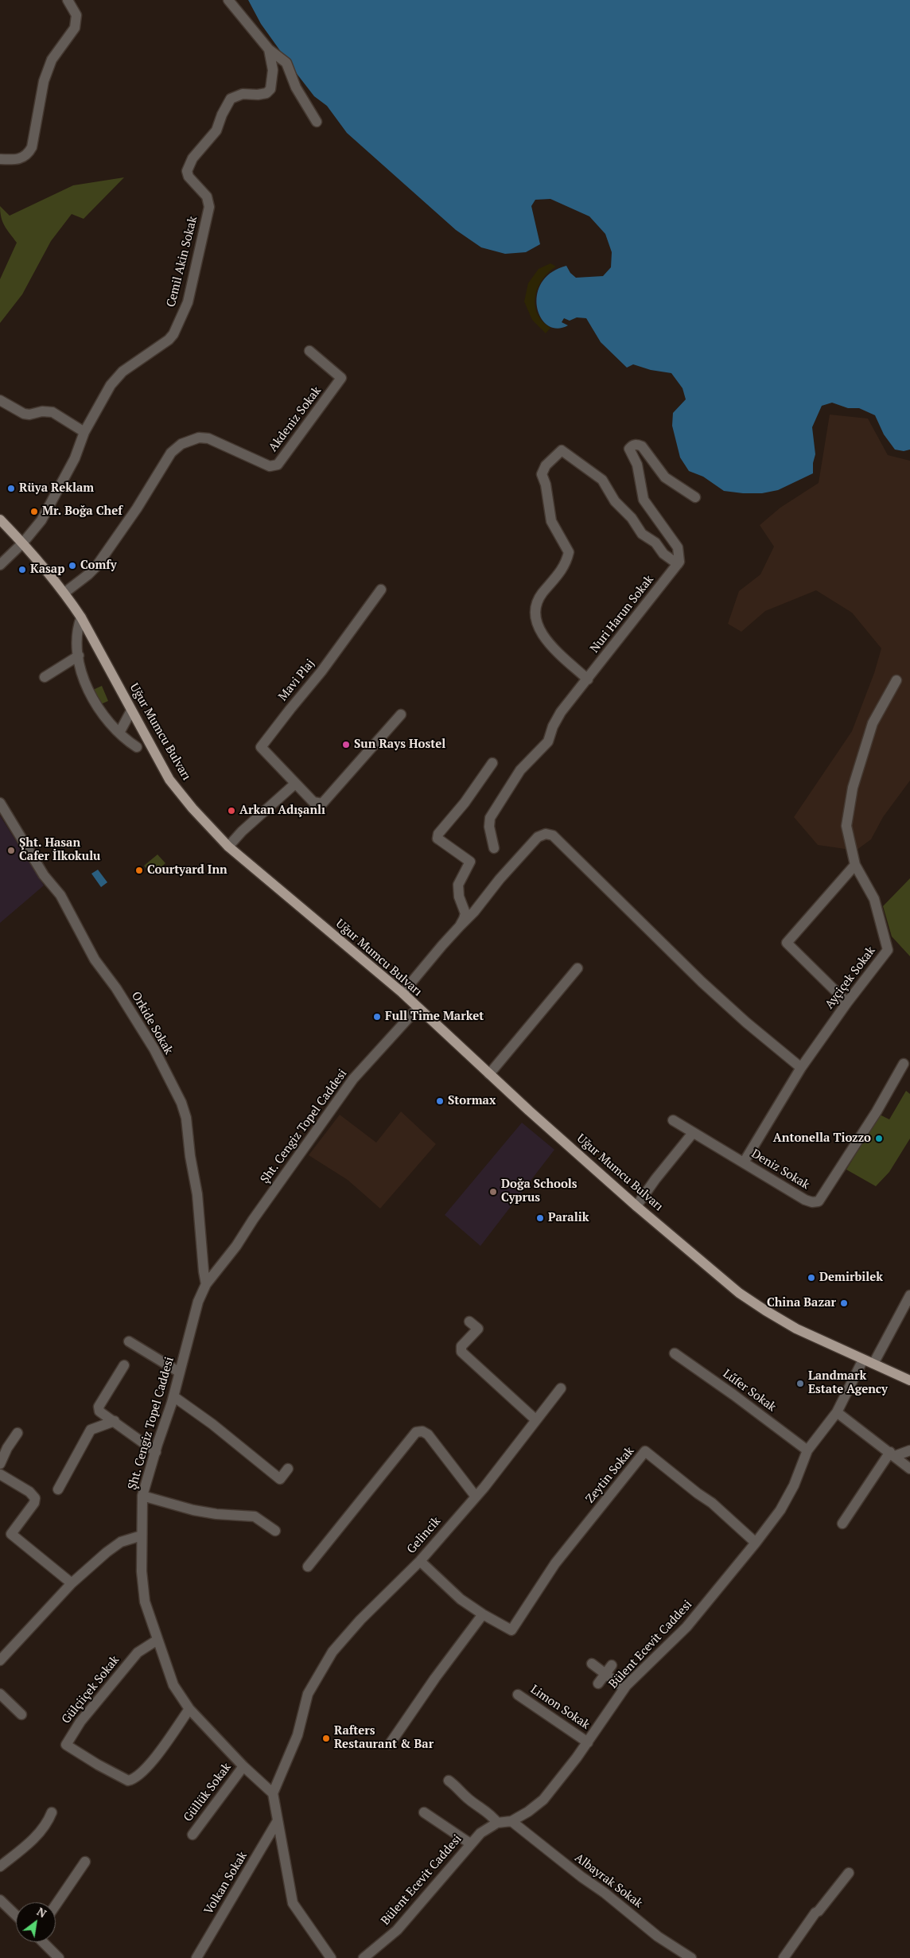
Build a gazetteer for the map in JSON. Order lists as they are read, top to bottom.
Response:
{
  "streets": {
    "main road": ["Uğur Mumcu Bulvarı"],
    "street": [
      "Cemil Akin Sokak",
      "Akdeniz Sokak",
      "Nuri Harun Sokak",
      "Mavi Plaj",
      "Ayçiçek Sokak",
      "Orkide Sokak",
      "Şht. Cengiz Topel Caddesi",
      "Deniz Sokak",
      "Lűfer Sokak",
      "Zeytin Sokak",
      "Gelincik",
      "Bülent Ecevit Caddesi",
      "Gülçiiçek Sokak",
      "Limon Sokak",
      "Güllük Sokak",
      "Albayrak Sokak",
      "Volkan Sokak"
    ]
  },
  "crossings": [
    ["Cemil Akin Sokak", "Uğur Mumcu Bulvarı"],
    ["Akdeniz Sokak", "Uğur Mumcu Bulvarı"],
    ["Uğur Mumcu Bulvarı", "Şht. Cengiz Topel Caddesi"],
    ["Uğur Mumcu Bulvarı", "Bülent Ecevit Caddesi"],
    ["Ayçiçek Sokak", "Deniz Sokak"],
    ["Orkide Sokak", "Şht. Cengiz Topel Caddesi"],
    ["Şht. Cengiz Topel Caddesi", "Gelincik"],
    ["Şht. Cengiz Topel Caddesi", "Gülçiiçek Sokak"],
    ["Şht. Cengiz Topel Caddesi", "Güllük Sokak"],
    ["Lűfer Sokak", "Bülent Ecevit Caddesi"],
    ["Zeytin Sokak", "Bülent Ecevit Caddesi"],
    ["Bülent Ecevit Caddesi", "Limon Sokak"],
    ["Bülent Ecevit Caddesi", "Albayrak Sokak"]
  ],
  "places": [
    "Rüya Reklam",
    "Mr. Boğa Chef",
    "Comfy",
    "Kasap",
    "Sun Rays Hostel",
    "Arkan Adışanlı",
    "Şht. Hasan Cafer İlkokulu",
    "Courtyard Inn",
    "Full Time Market",
    "Stormax",
    "Antonella Tiozzo",
    "Doğa Schools Cyprus",
    "Paralik",
    "Demirbilek",
    "China Bazar",
    "Landmark Estate Agency",
    "Rafters Restaurant & Bar"
  ],
  "north": "top right"
}
